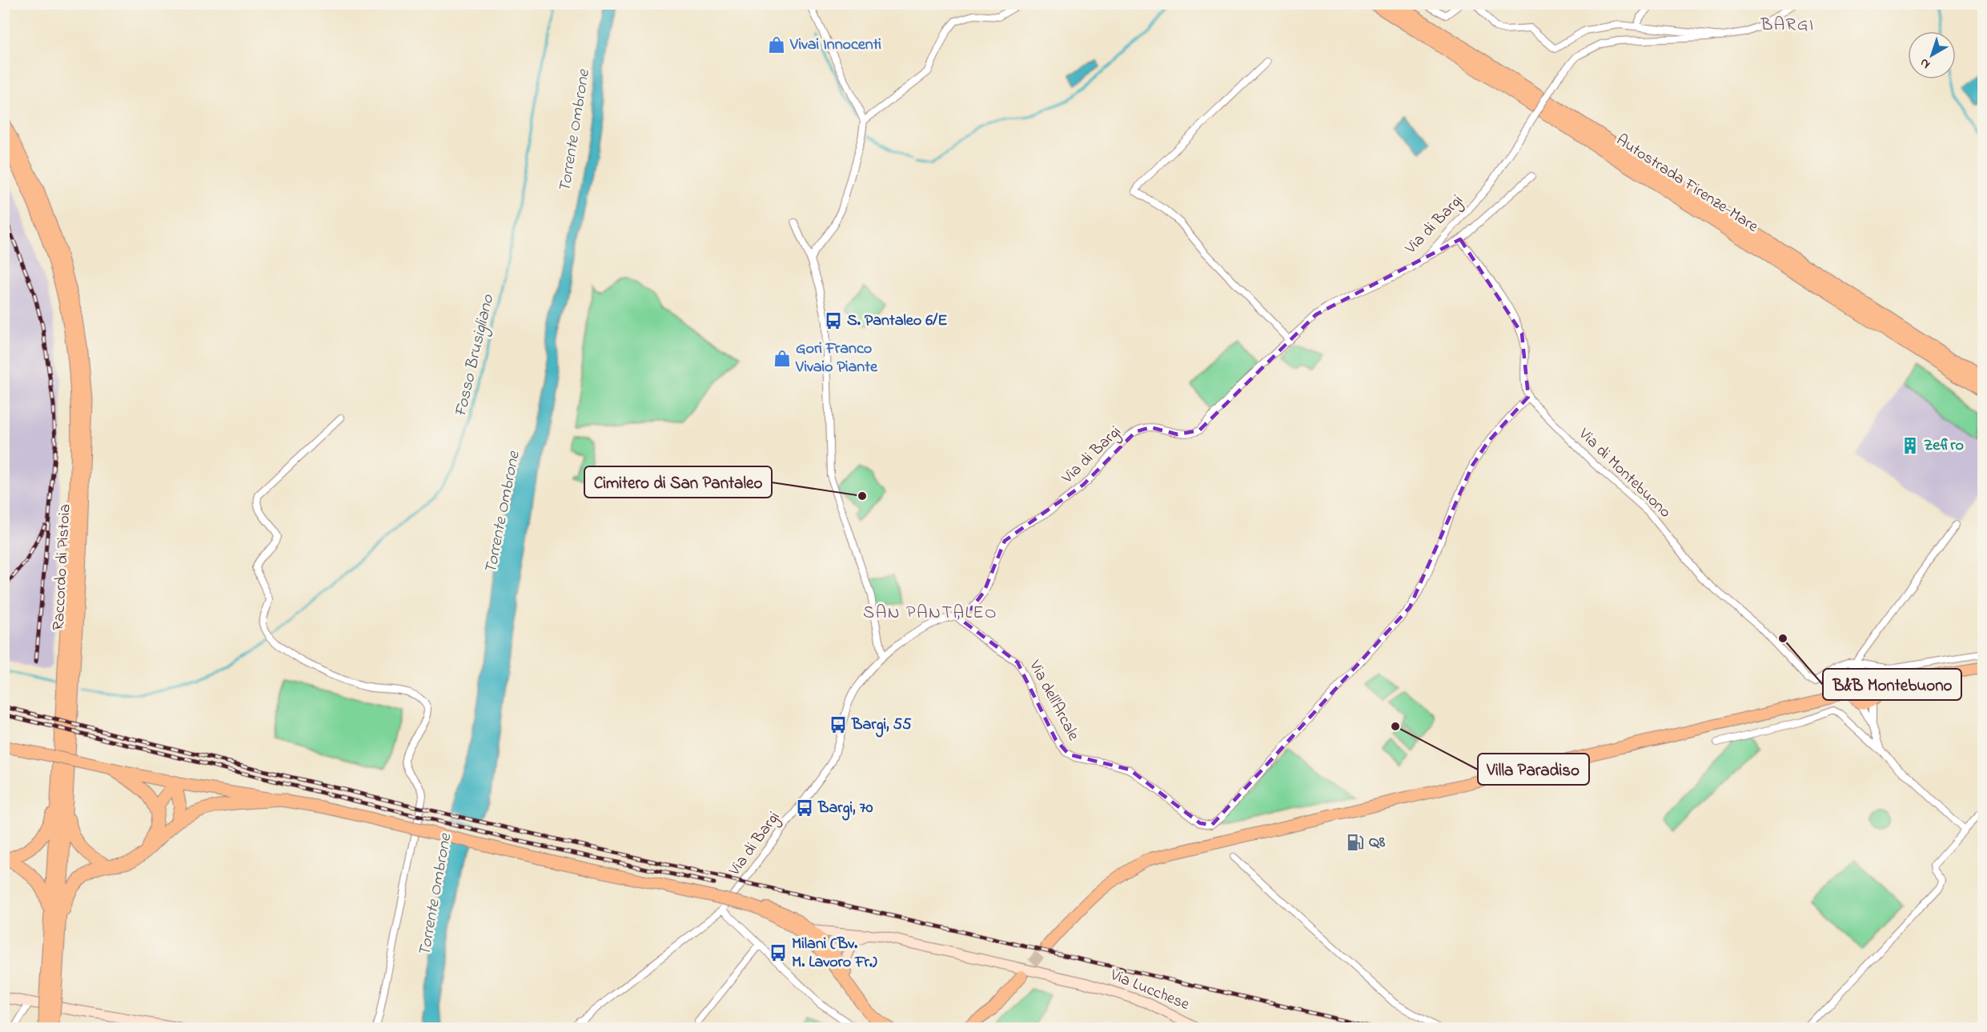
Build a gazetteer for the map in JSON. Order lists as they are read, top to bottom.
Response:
{
  "streets": {
    "highway": ["Autostrada Firenze-Mare", "Raccordo di Pistoia"],
    "street": [
      "Via di Bargi",
      "Via di Montebuono",
      "Via dell'Arcale",
      "Via Lucchese"
    ]
  },
  "crossings": [
    ["Via di Bargi", "Via dell'Arcale"],
    ["Via di Montebuono", "Via dell'Arcale"]
  ],
  "districts": ["BARGI", "SAN PANTALEO"],
  "water": ["Torrente Ombrone", "Fosso Brusigliano"],
  "places": {
    "shop": ["Vivai Innocenti", "Gori Franco Vivaio Piante"],
    "bus stop": [
      "S. Pantaleo 6/E",
      "Bargi, 55",
      "Bargi, 70",
      "Milani (Bv. M. Lavoro Fr.)"
    ],
    "building": ["Zefiro"],
    "other": ["Cimitero di San Pantaleo", "B&B Montebuono", "Villa Paradiso"],
    "fuel station": ["Q8"]
  },
  "north": "bottom left"
}
